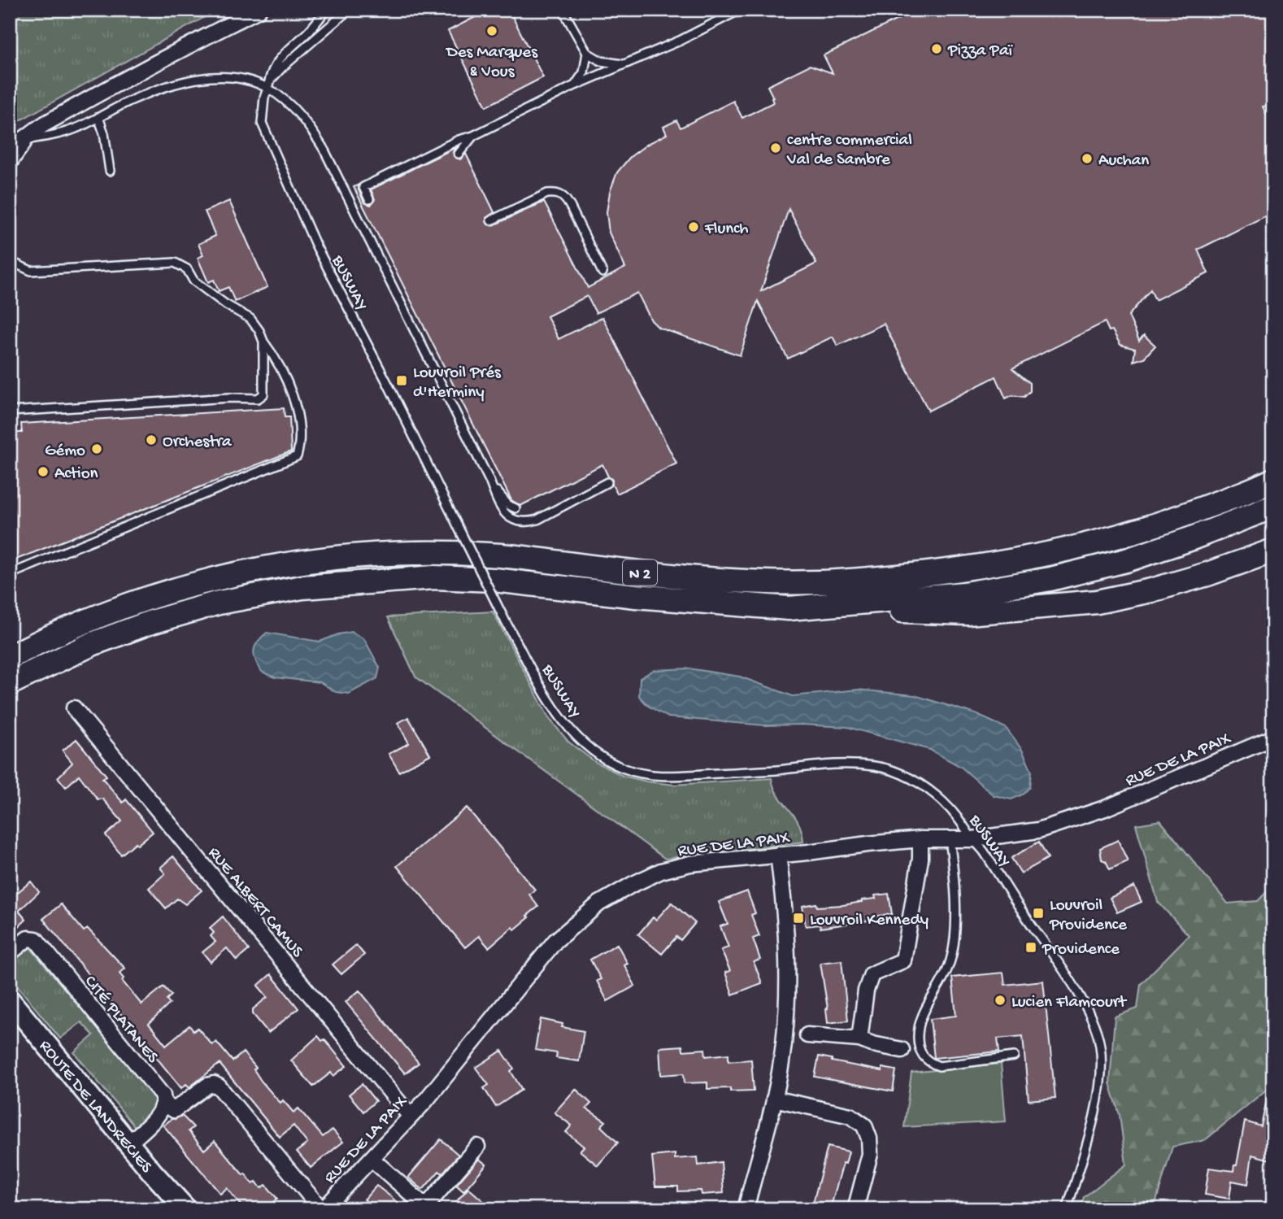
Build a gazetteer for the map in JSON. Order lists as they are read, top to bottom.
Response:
{
  "streets": {
    "highway": ["N 2"],
    "main road": ["ROUTE DE LANDRECIES"],
    "street": ["RUE DE LA PAIX", "RUE ALBERT CAMUS", "CITÉ PLATANES"],
    "lane": ["BUSWAY"]
  },
  "crossings": [
    ["BUSWAY", "RUE DE LA PAIX"],
    ["RUE DE LA PAIX", "RUE ALBERT CAMUS"]
  ],
  "places": {
    "other": [
      "Des Marques & Vous",
      "Pizza Paï",
      "centre commercial Val de Sambre",
      "Auchan",
      "Flunch",
      "Orchestra",
      "Gémo",
      "Action",
      "Lucien Flamcourt"
    ],
    "transit": [
      "Louvroil Prés d'Herminy",
      "Louvroil Providence",
      "Louvroil Kennedy",
      "Providence"
    ]
  }
}
